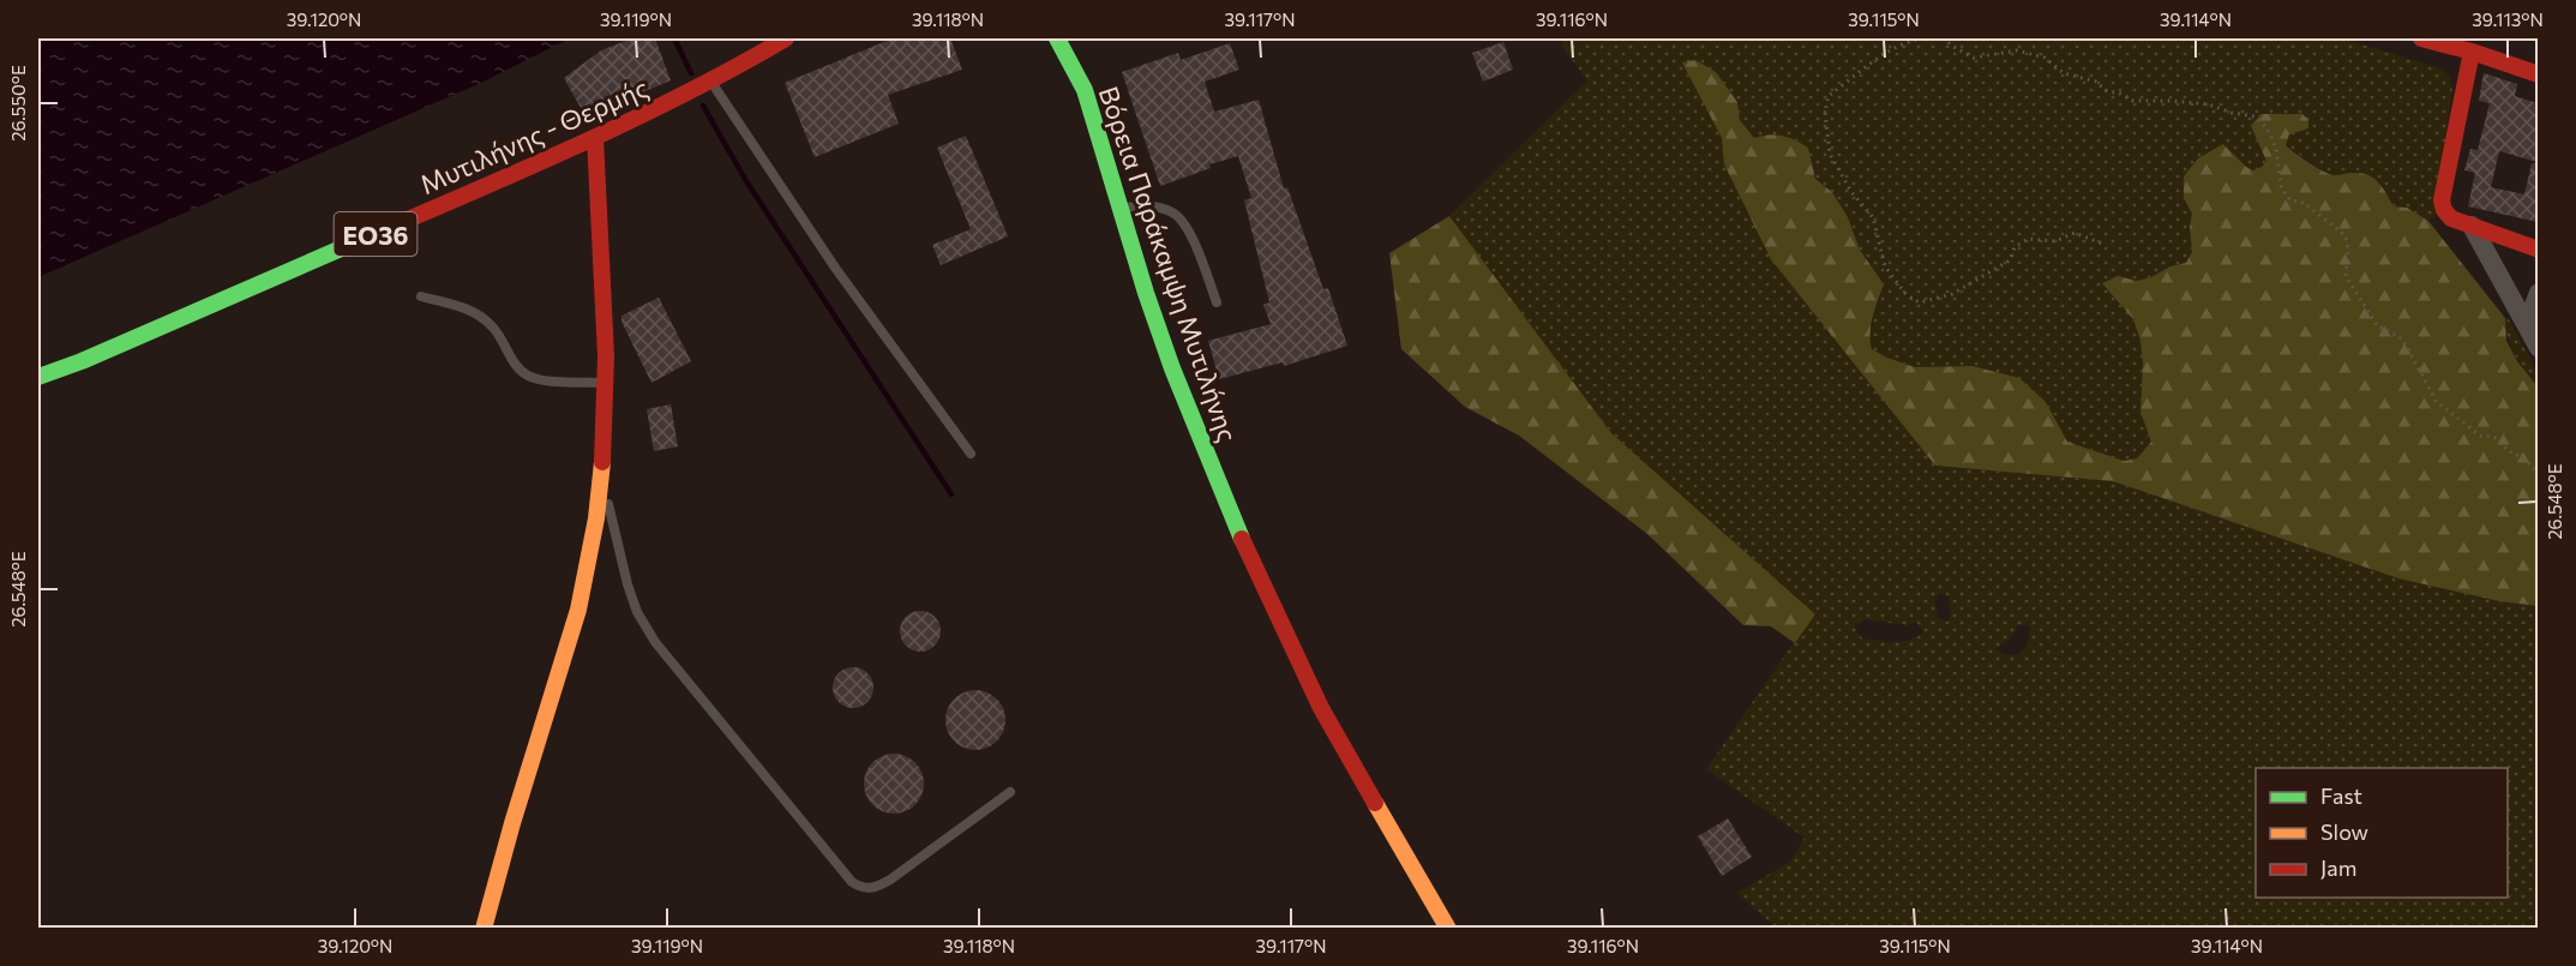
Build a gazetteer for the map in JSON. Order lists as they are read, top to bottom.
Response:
{
  "streets": {
    "main road": ["Μυτιλήνης - Θερμής", "ΕΟ36", "Βόρεια Παράκαμψη Μυτιλήνης"]
  },
  "legend": ["Fast", "Slow", "Jam"],
  "coordinates": [
    "39.120°N",
    "39.119°N",
    "39.118°N",
    "39.117°N",
    "39.116°N",
    "39.115°N",
    "39.114°N",
    "39.113°N",
    "26.550°E",
    "26.548°E"
  ]
}
